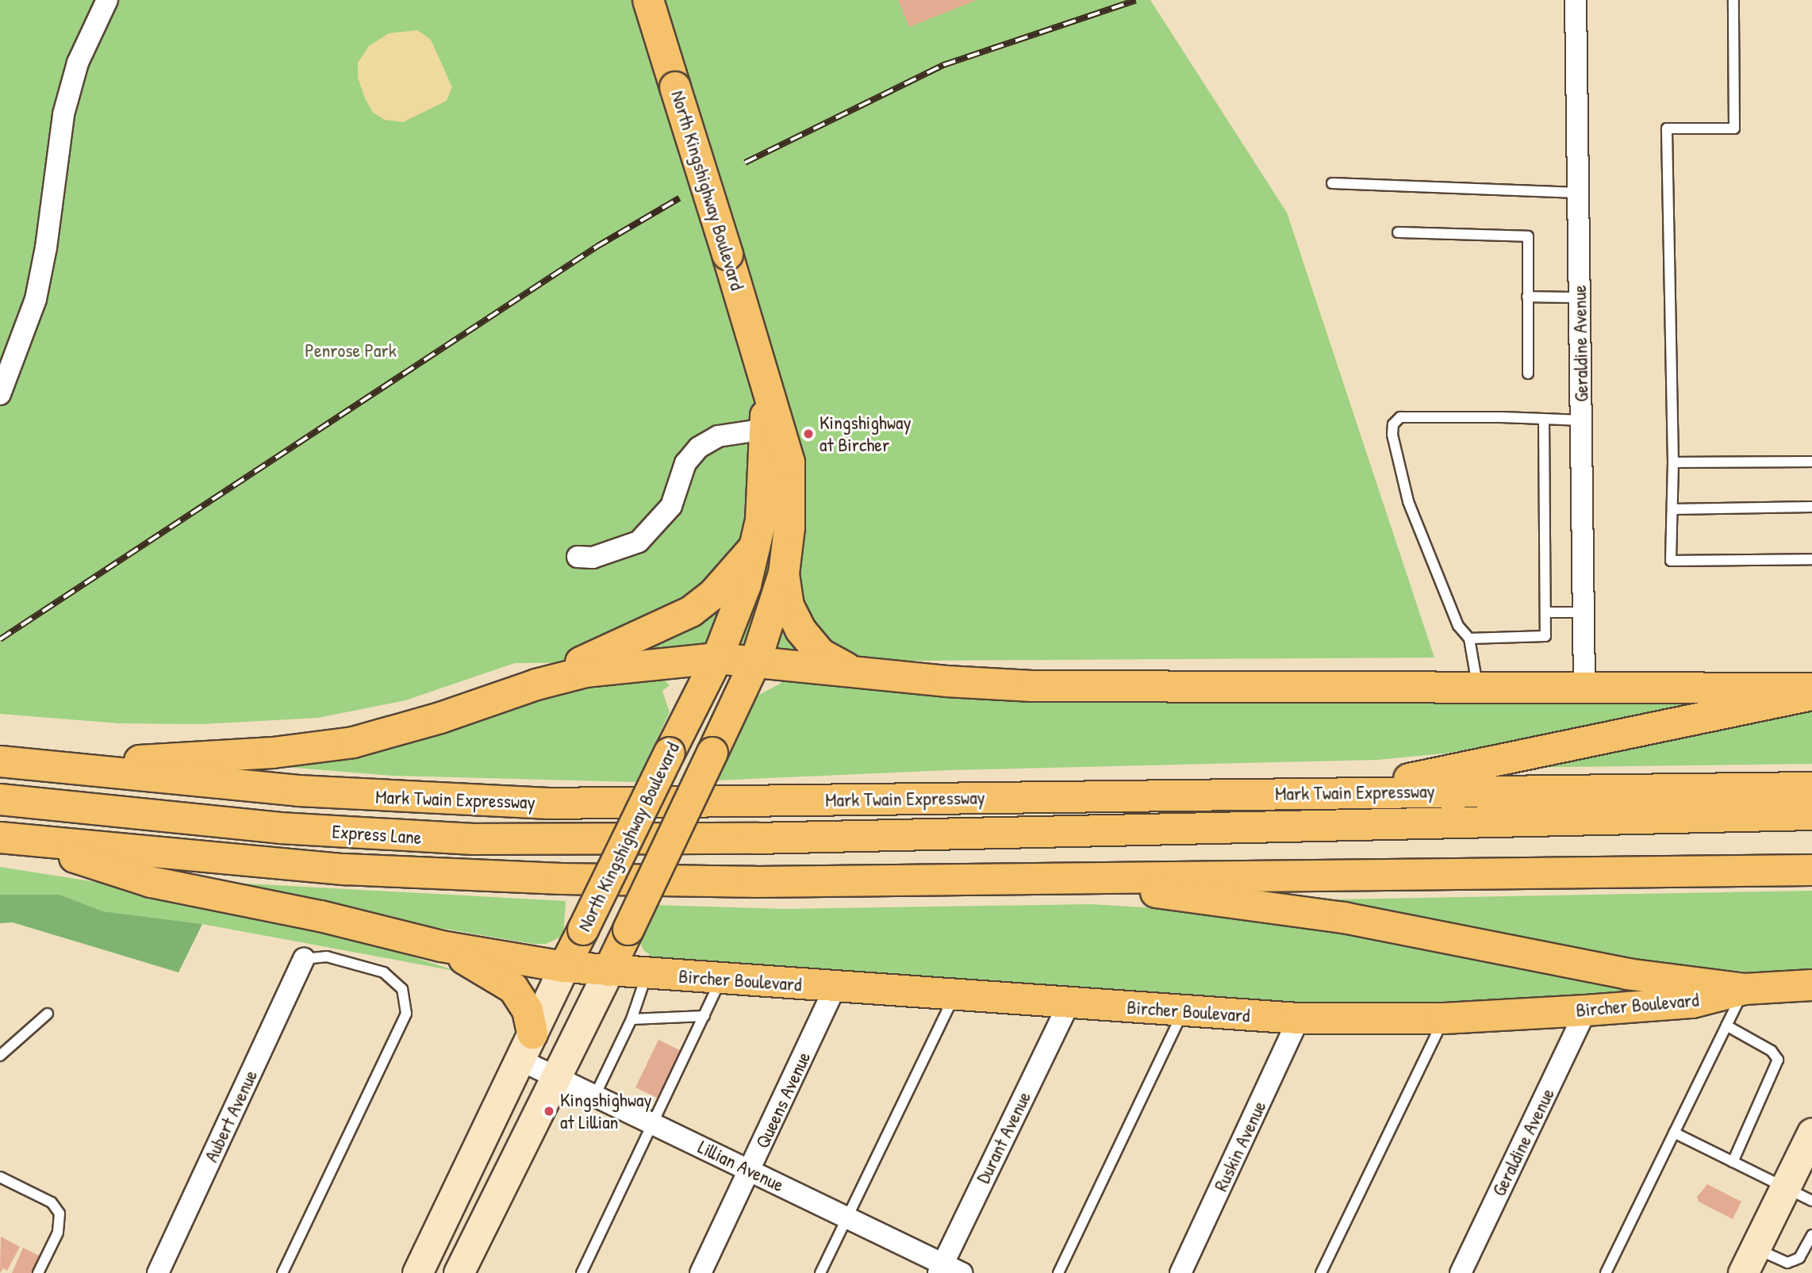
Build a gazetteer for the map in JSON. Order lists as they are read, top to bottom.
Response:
{
  "streets": {
    "main road": [
      "North Kingshighway Boulevard",
      "Mark Twain Expressway",
      "Express Lane",
      "Bircher Boulevard"
    ],
    "street": [
      "Geraldine Avenue",
      "Queens Avenue",
      "Aubert Avenue",
      "Durant Avenue",
      "Ruskin Avenue",
      "Lillian Avenue"
    ]
  },
  "crossings": [
    ["North Kingshighway Boulevard", "Bircher Boulevard"],
    ["North Kingshighway Boulevard", "Lillian Avenue"],
    ["Geraldine Avenue", "Bircher Boulevard"],
    ["Bircher Boulevard", "Queens Avenue"],
    ["Bircher Boulevard", "Durant Avenue"],
    ["Bircher Boulevard", "Ruskin Avenue"],
    ["Queens Avenue", "Lillian Avenue"],
    ["Durant Avenue", "Lillian Avenue"]
  ],
  "parks": ["Penrose Park"],
  "places": ["Kingshighway at Bircher", "Kingshighway at Lillian"]
}
